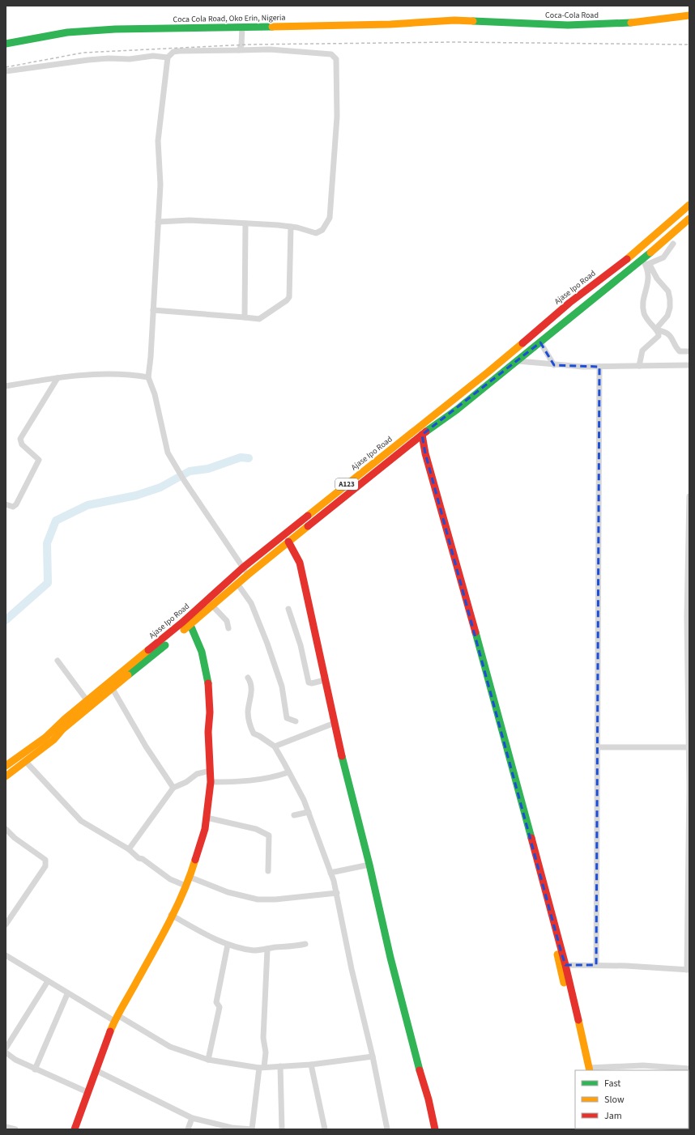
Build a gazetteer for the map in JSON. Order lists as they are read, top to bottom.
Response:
{
  "streets": {
    "main road": [
      "Coca-Cola Road",
      "Coca Cola Road, Oko Erin, Nigeria",
      "Ajase Ipo Road",
      "A123"
    ]
  },
  "crossings": [
    ["Coca-Cola Road", "Coca Cola Road, Oko Erin, Nigeria"]
  ],
  "legend": ["Fast", "Slow", "Jam"]
}
